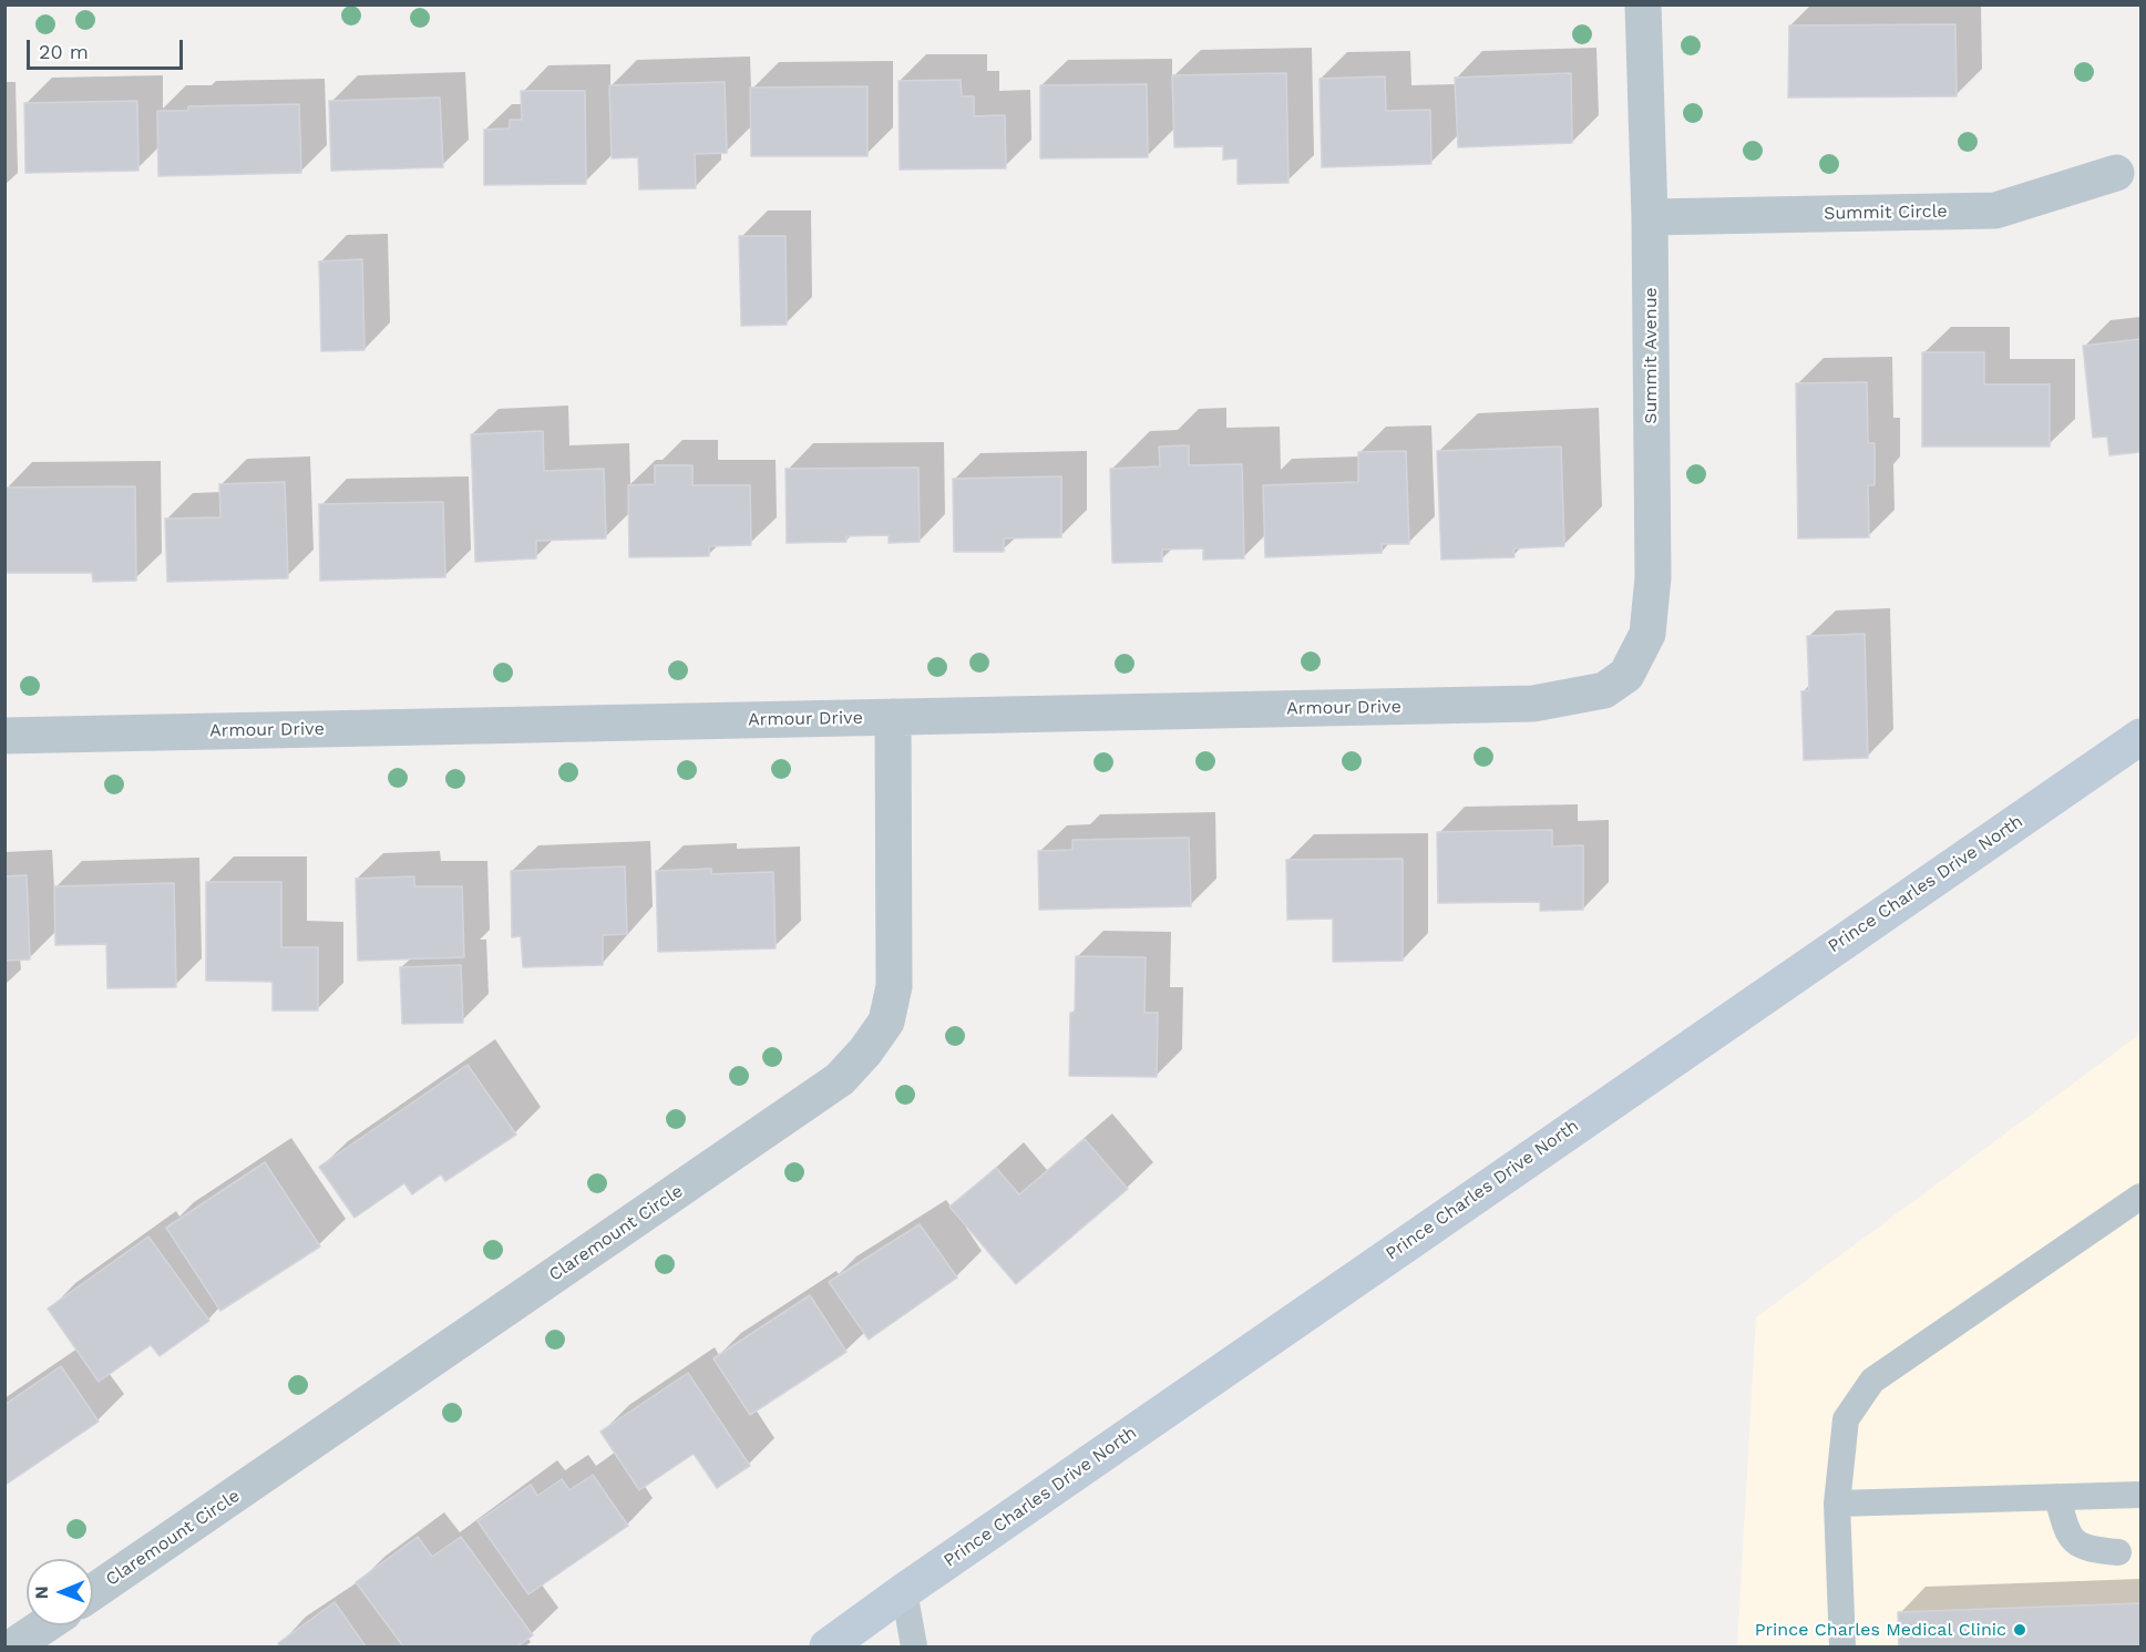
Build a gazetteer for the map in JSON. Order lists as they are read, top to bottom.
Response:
{
  "streets": {
    "main road": ["Prince Charles Drive North"],
    "street": [
      "Summit Circle",
      "Summit Avenue",
      "Armour Drive",
      "Claremount Circle"
    ]
  },
  "crossings": [
    ["Summit Circle", "Summit Avenue"],
    ["Summit Avenue", "Armour Drive"],
    ["Armour Drive", "Claremount Circle"]
  ],
  "places": ["Prince Charles Medical Clinic"],
  "scale_bar": "20 m",
  "north": "left"
}
